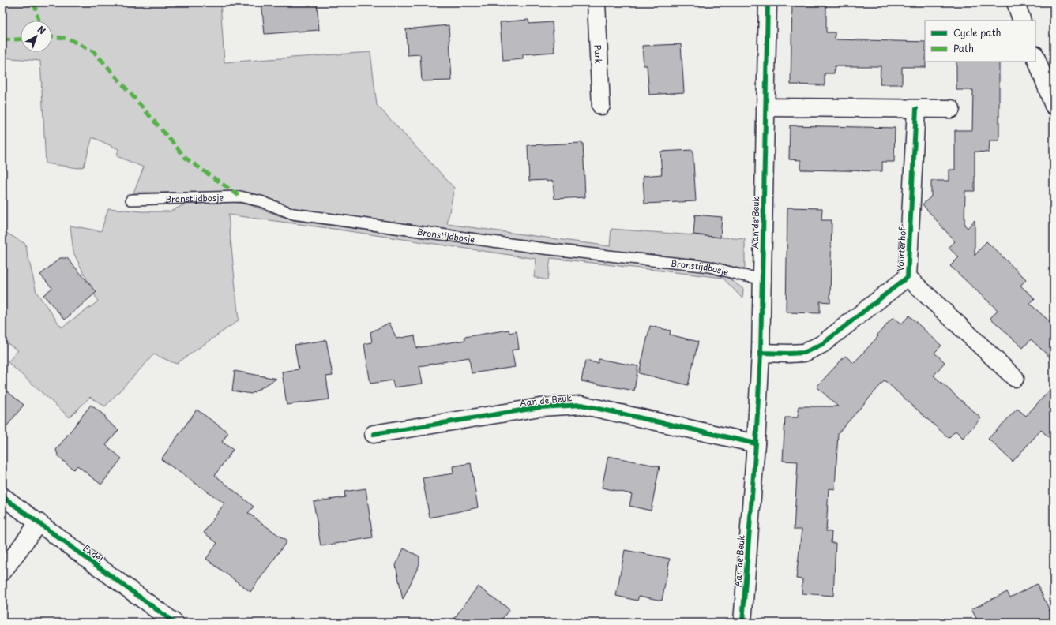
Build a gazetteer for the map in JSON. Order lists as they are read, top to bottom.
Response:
{
  "streets": {
    "street": [
      "Park",
      "Aan de Beuk",
      "Voorterhof",
      "Exdel"
    ],
    "lane": ["Bronstijdbosje"]
  },
  "crossings": [
    ["Bronstijdbosje", "Aan de Beuk"],
    ["Aan de Beuk", "Voorterhof"]
  ],
  "legend": ["Cycle path", "Path"],
  "north": "top right"
}
